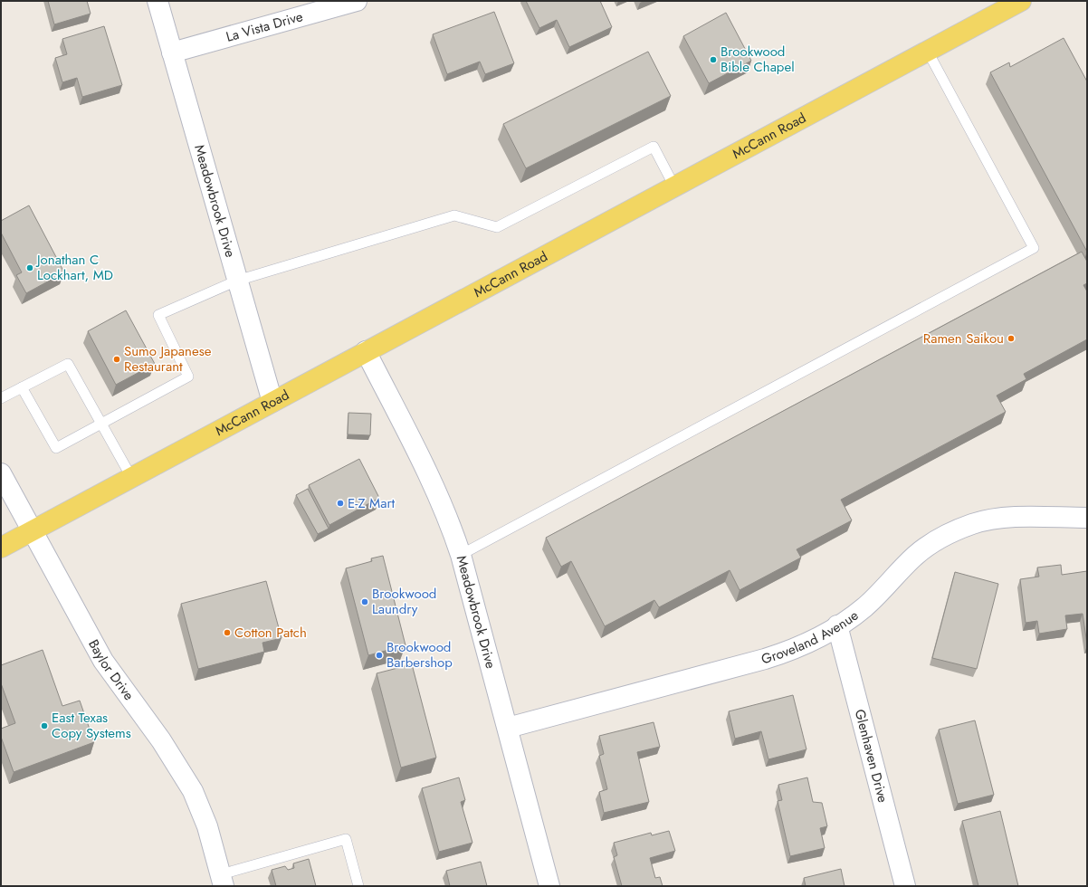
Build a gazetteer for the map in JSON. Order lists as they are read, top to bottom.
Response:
{
  "streets": {
    "main road": ["McCann Road"],
    "street": [
      "La Vista Drive",
      "Meadowbrook Drive",
      "Groveland Avenue",
      "Baylor Drive",
      "Glenhaven Drive"
    ]
  },
  "crossings": [
    ["La Vista Drive", "Meadowbrook Drive"],
    ["McCann Road", "Meadowbrook Drive"],
    ["McCann Road", "Baylor Drive"],
    ["Meadowbrook Drive", "Groveland Avenue"],
    ["Groveland Avenue", "Glenhaven Drive"]
  ],
  "places": [
    "Brookwood Bible Chapel",
    "Jonathan C Lockhart, MD",
    "Ramen Saikou",
    "Sumo Japanese Restaurant",
    "E-Z Mart",
    "Brookwood Laundry",
    "Cotton Patch",
    "Brookwood Barbershop",
    "East Texas Copy Systems"
  ]
}
